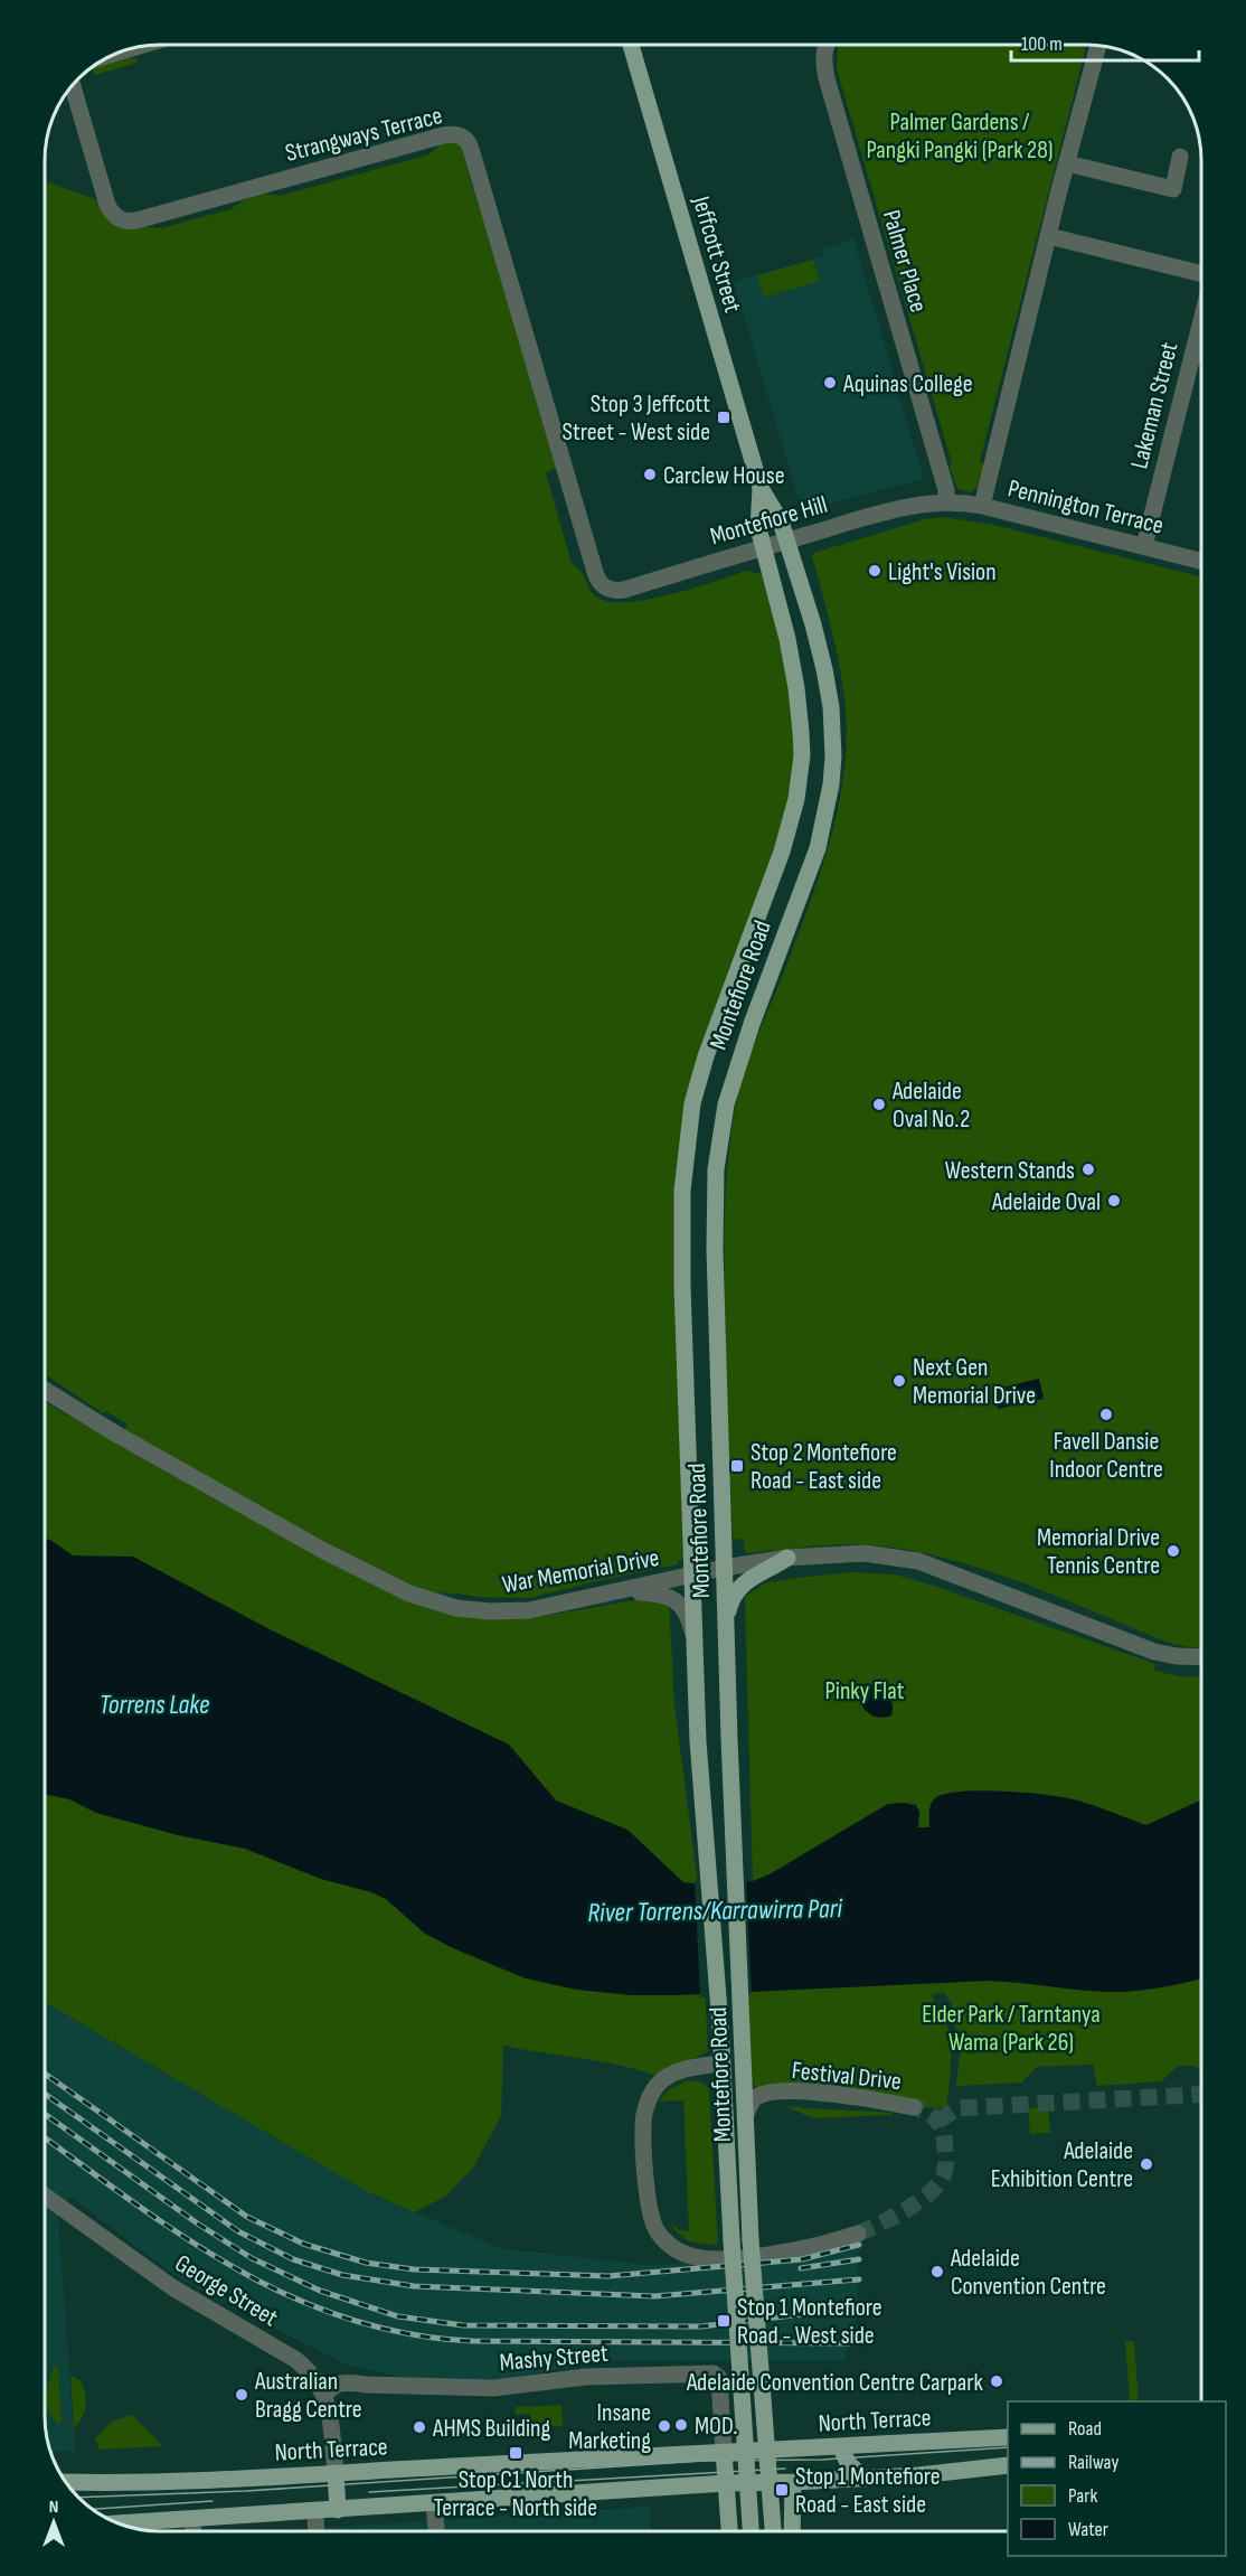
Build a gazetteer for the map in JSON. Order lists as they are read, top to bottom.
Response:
{
  "streets": {
    "main road": ["Jeffcott Street", "Montefiore Road", "North Terrace"],
    "street": [
      "Strangways Terrace",
      "Palmer Place",
      "Lakeman Street",
      "Pennington Terrace",
      "Montefiore Hill",
      "War Memorial Drive",
      "Festival Drive",
      "George Street",
      "Mashy Street"
    ]
  },
  "crossings": [
    ["Strangways Terrace", "Montefiore Hill"],
    ["Jeffcott Street", "Montefiore Hill"],
    ["Jeffcott Street", "Montefiore Road"],
    ["Palmer Place", "Pennington Terrace"],
    ["Palmer Place", "Montefiore Hill"],
    ["Lakeman Street", "Pennington Terrace"],
    ["Pennington Terrace", "Montefiore Hill"],
    ["Montefiore Hill", "Montefiore Road"],
    ["Montefiore Road", "War Memorial Drive"],
    ["Montefiore Road", "Festival Drive"],
    ["George Street", "Mashy Street"],
    ["George Street", "North Terrace"],
    ["Mashy Street", "North Terrace"]
  ],
  "water": ["Torrens Lake", "River Torrens/Karrawirra Pari"],
  "parks": ["Palmer Gardens / Pangki Pangki (Park 28)", "Pinky Flat", "Elder Park / Tarntanya Wama (Park 26)"],
  "places": {
    "other": [
      "Aquinas College",
      "Carclew House",
      "Light's Vision",
      "Adelaide Oval No.2",
      "Western Stands",
      "Adelaide Oval",
      "Next Gen Memorial Drive",
      "Favell Dansie Indoor Centre",
      "Memorial Drive Tennis Centre",
      "Adelaide Exhibition Centre",
      "Adelaide Convention Centre",
      "Adelaide Convention Centre Carpark",
      "Australian Bragg Centre",
      "MOD.",
      "Insane Marketing",
      "AHMS Building"
    ],
    "transit": [
      "Stop 3 Jeffcott Street - West side",
      "Stop 2 Montefiore Road - East side",
      "Stop 1 Montefiore Road - West side",
      "Stop C1 North Terrace - North side",
      "Stop 1 Montefiore Road - East side"
    ]
  },
  "legend": [
    "Road",
    "Railway",
    "Park",
    "Water"
  ],
  "scale_bar": "100 m",
  "north": "top"
}
